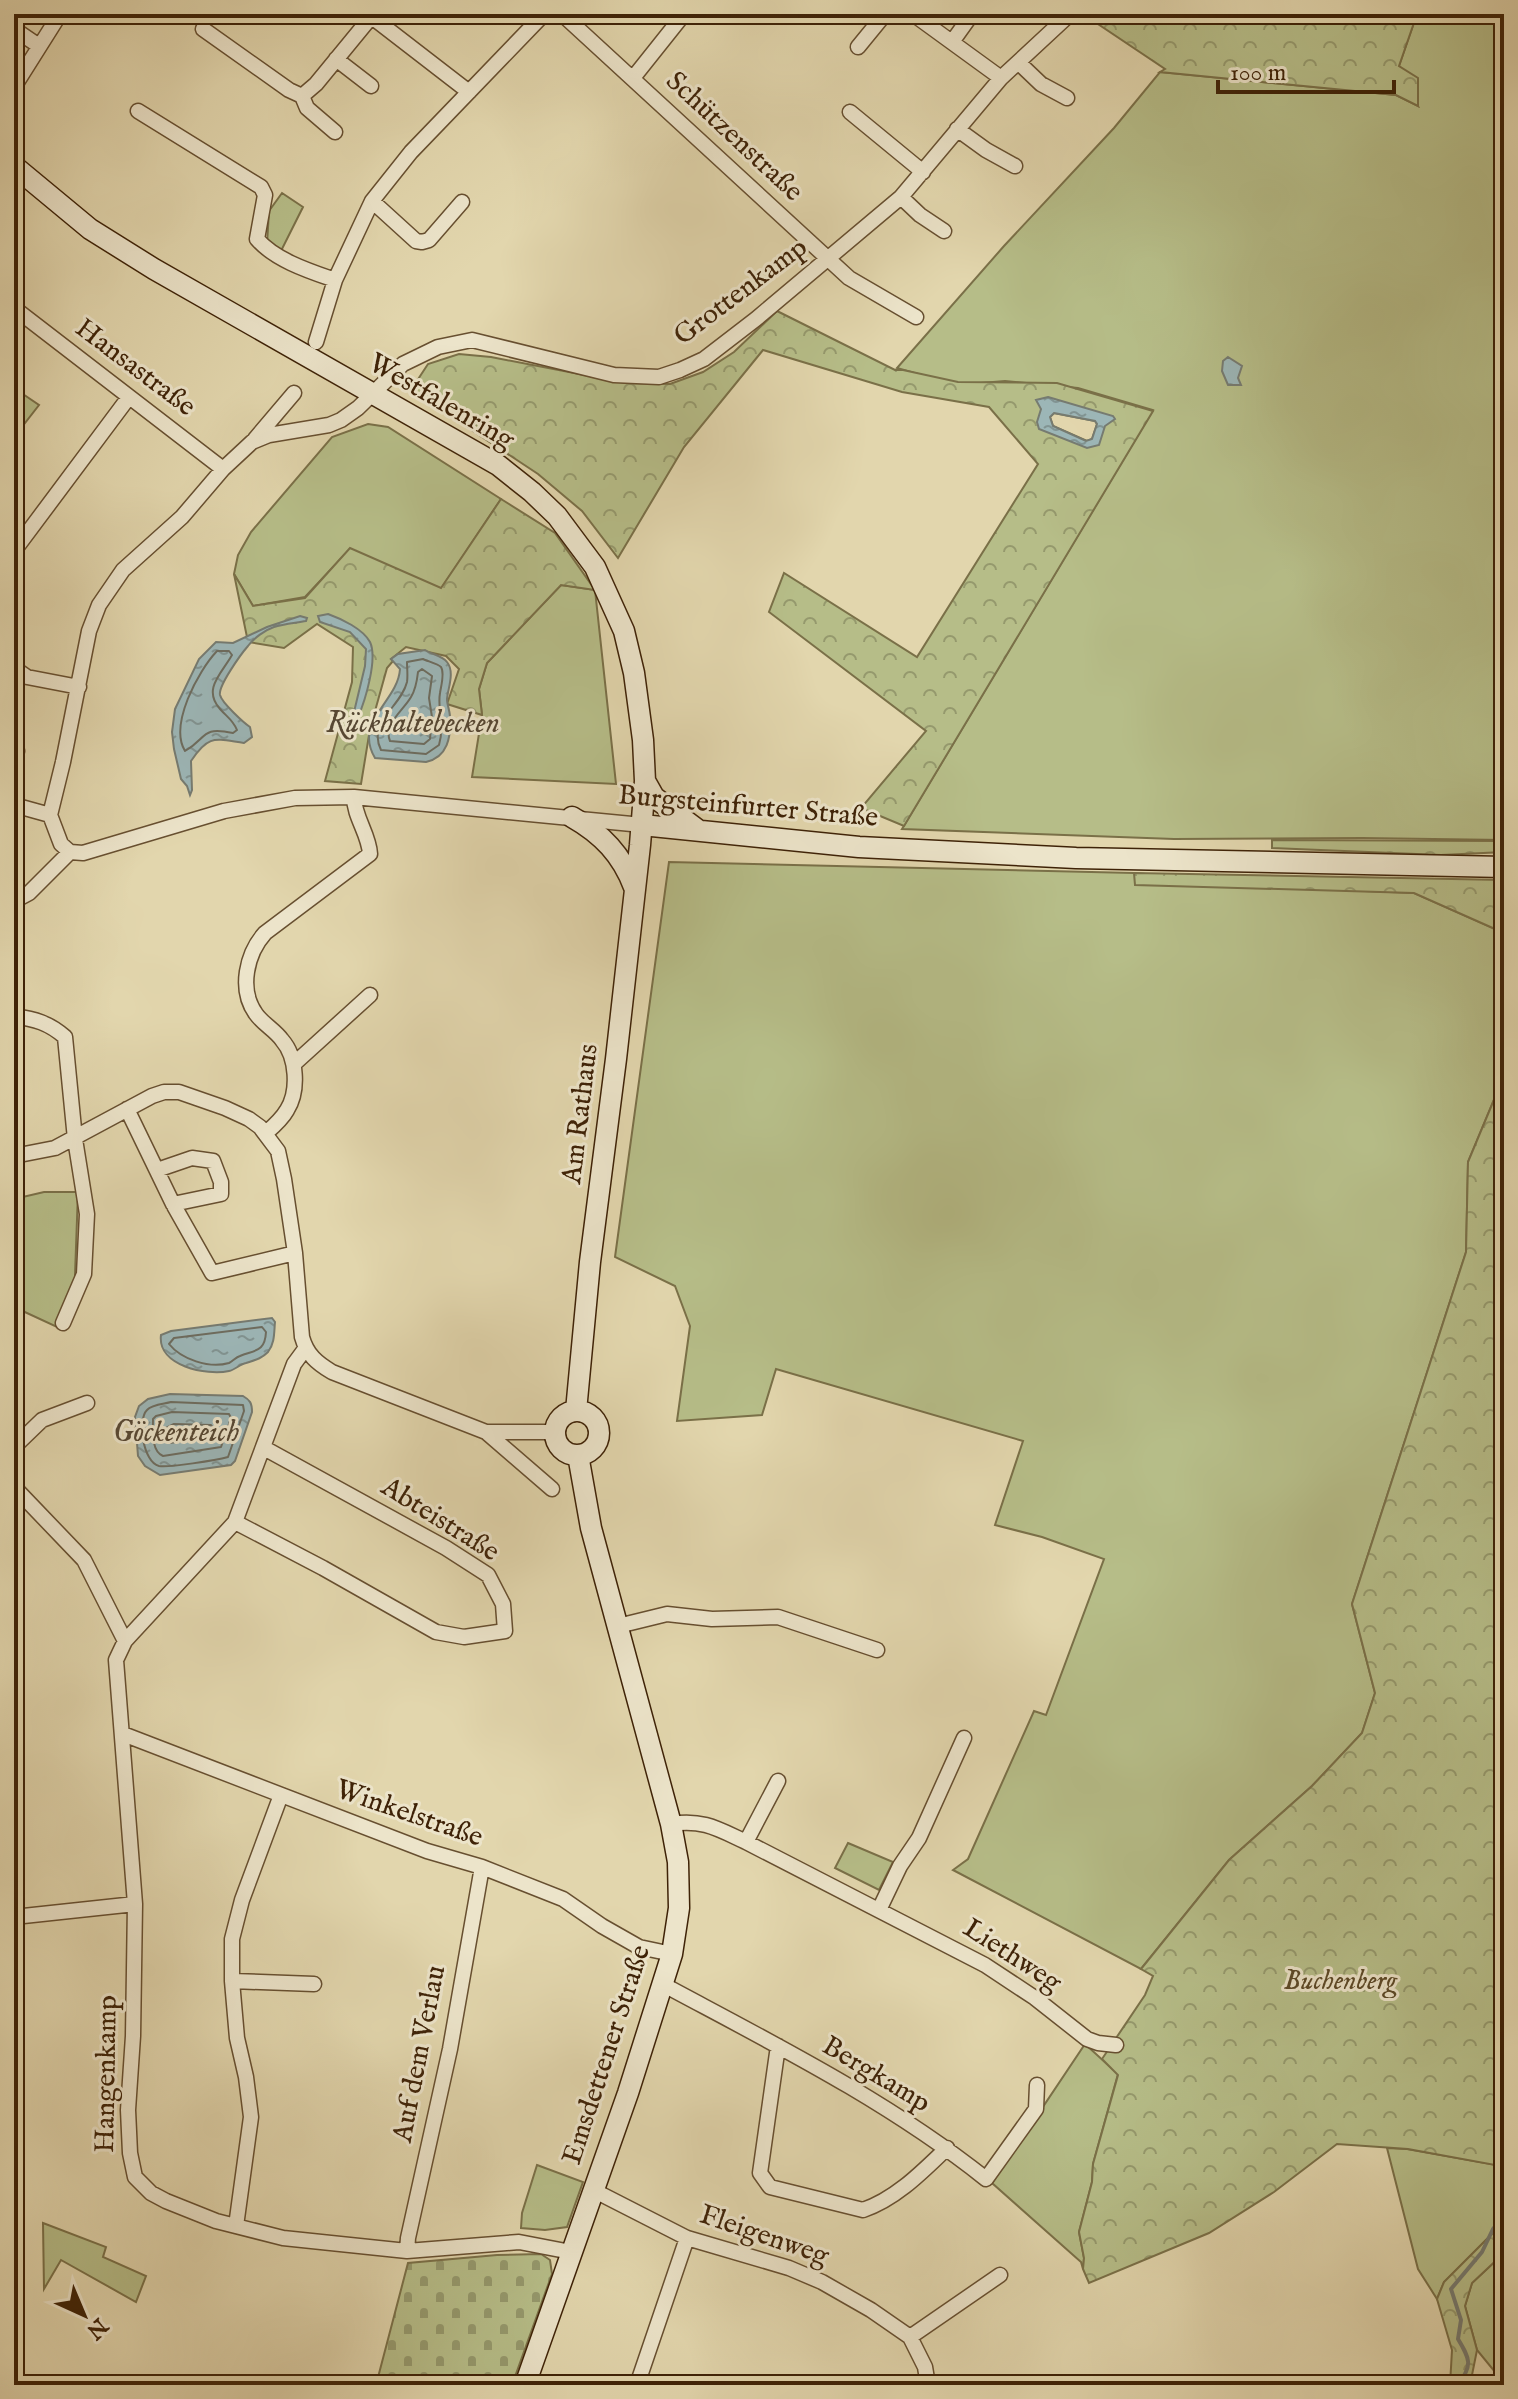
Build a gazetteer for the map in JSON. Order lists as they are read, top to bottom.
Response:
{
  "streets": {
    "main road": [
      "Westfalenring",
      "Burgsteinfurter Straße",
      "Am Rathaus",
      "Emsdettener Straße"
    ],
    "street": [
      "Schützenstraße",
      "Grottenkamp",
      "Hansastraße",
      "Abteistraße",
      "Winkelstraße",
      "Liethweg",
      "Auf dem Verlau",
      "Hangenkamp",
      "Bergkamp",
      "Fleigenweg"
    ]
  },
  "crossings": [
    ["Schützenstraße", "Grottenkamp"],
    ["Grottenkamp", "Westfalenring"],
    ["Westfalenring", "Burgsteinfurter Straße"],
    ["Westfalenring", "Am Rathaus"],
    ["Burgsteinfurter Straße", "Am Rathaus"],
    ["Am Rathaus", "Emsdettener Straße"],
    ["Winkelstraße", "Auf dem Verlau"],
    ["Winkelstraße", "Emsdettener Straße"],
    ["Winkelstraße", "Hangenkamp"],
    ["Liethweg", "Emsdettener Straße"],
    ["Auf dem Verlau", "Hangenkamp"],
    ["Emsdettener Straße", "Hangenkamp"],
    ["Emsdettener Straße", "Bergkamp"],
    ["Emsdettener Straße", "Fleigenweg"]
  ],
  "water": ["Rückhaltebecken", "Göckenteich"],
  "parks": ["Buchenberg"],
  "scale_bar": "100 m",
  "north": "bottom right"
}
